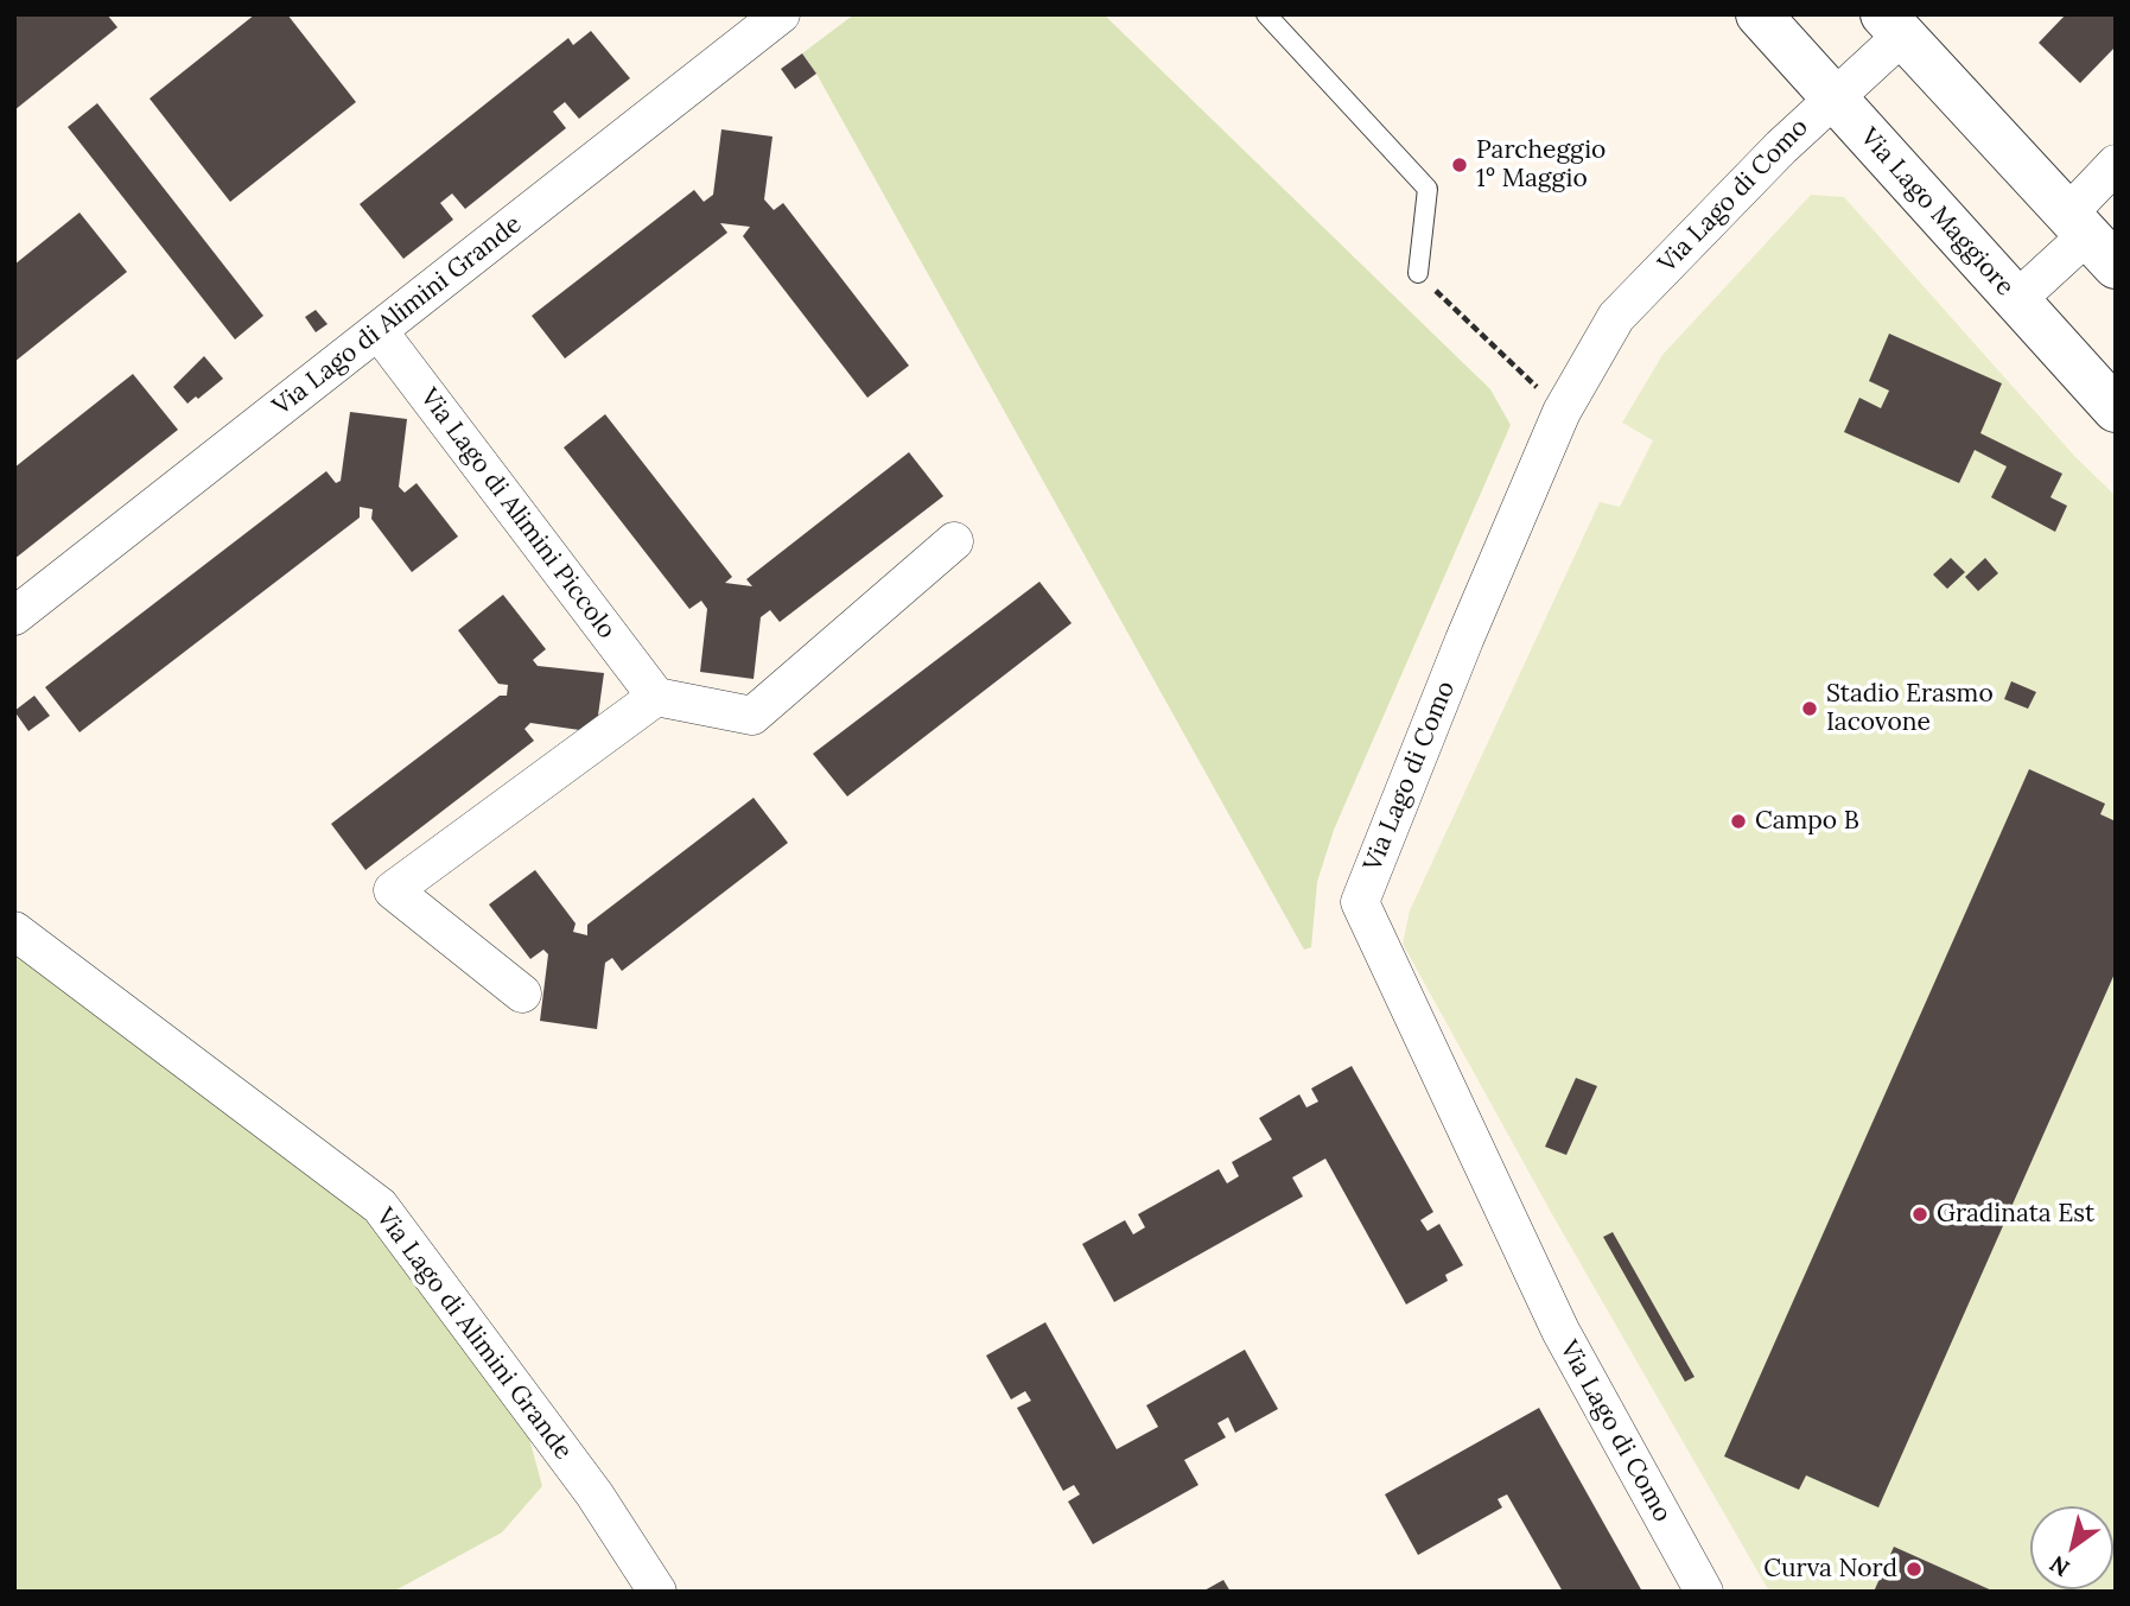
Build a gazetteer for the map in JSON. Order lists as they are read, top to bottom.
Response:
{
  "streets": {
    "street": [
      "Via Lago di Como",
      "Via Lago Maggiore",
      "Via Lago di Alimini Grande",
      "Via Lago di Alimini Piccolo"
    ]
  },
  "crossings": [
    ["Via Lago di Como", "Via Lago Maggiore"],
    ["Via Lago di Alimini Grande", "Via Lago di Alimini Piccolo"]
  ],
  "places": [
    "Parcheggio 1° Maggio",
    "Stadio Erasmo Iacovone",
    "Campo B",
    "Gradinata Est",
    "Curva Nord"
  ],
  "north": "bottom left"
}
